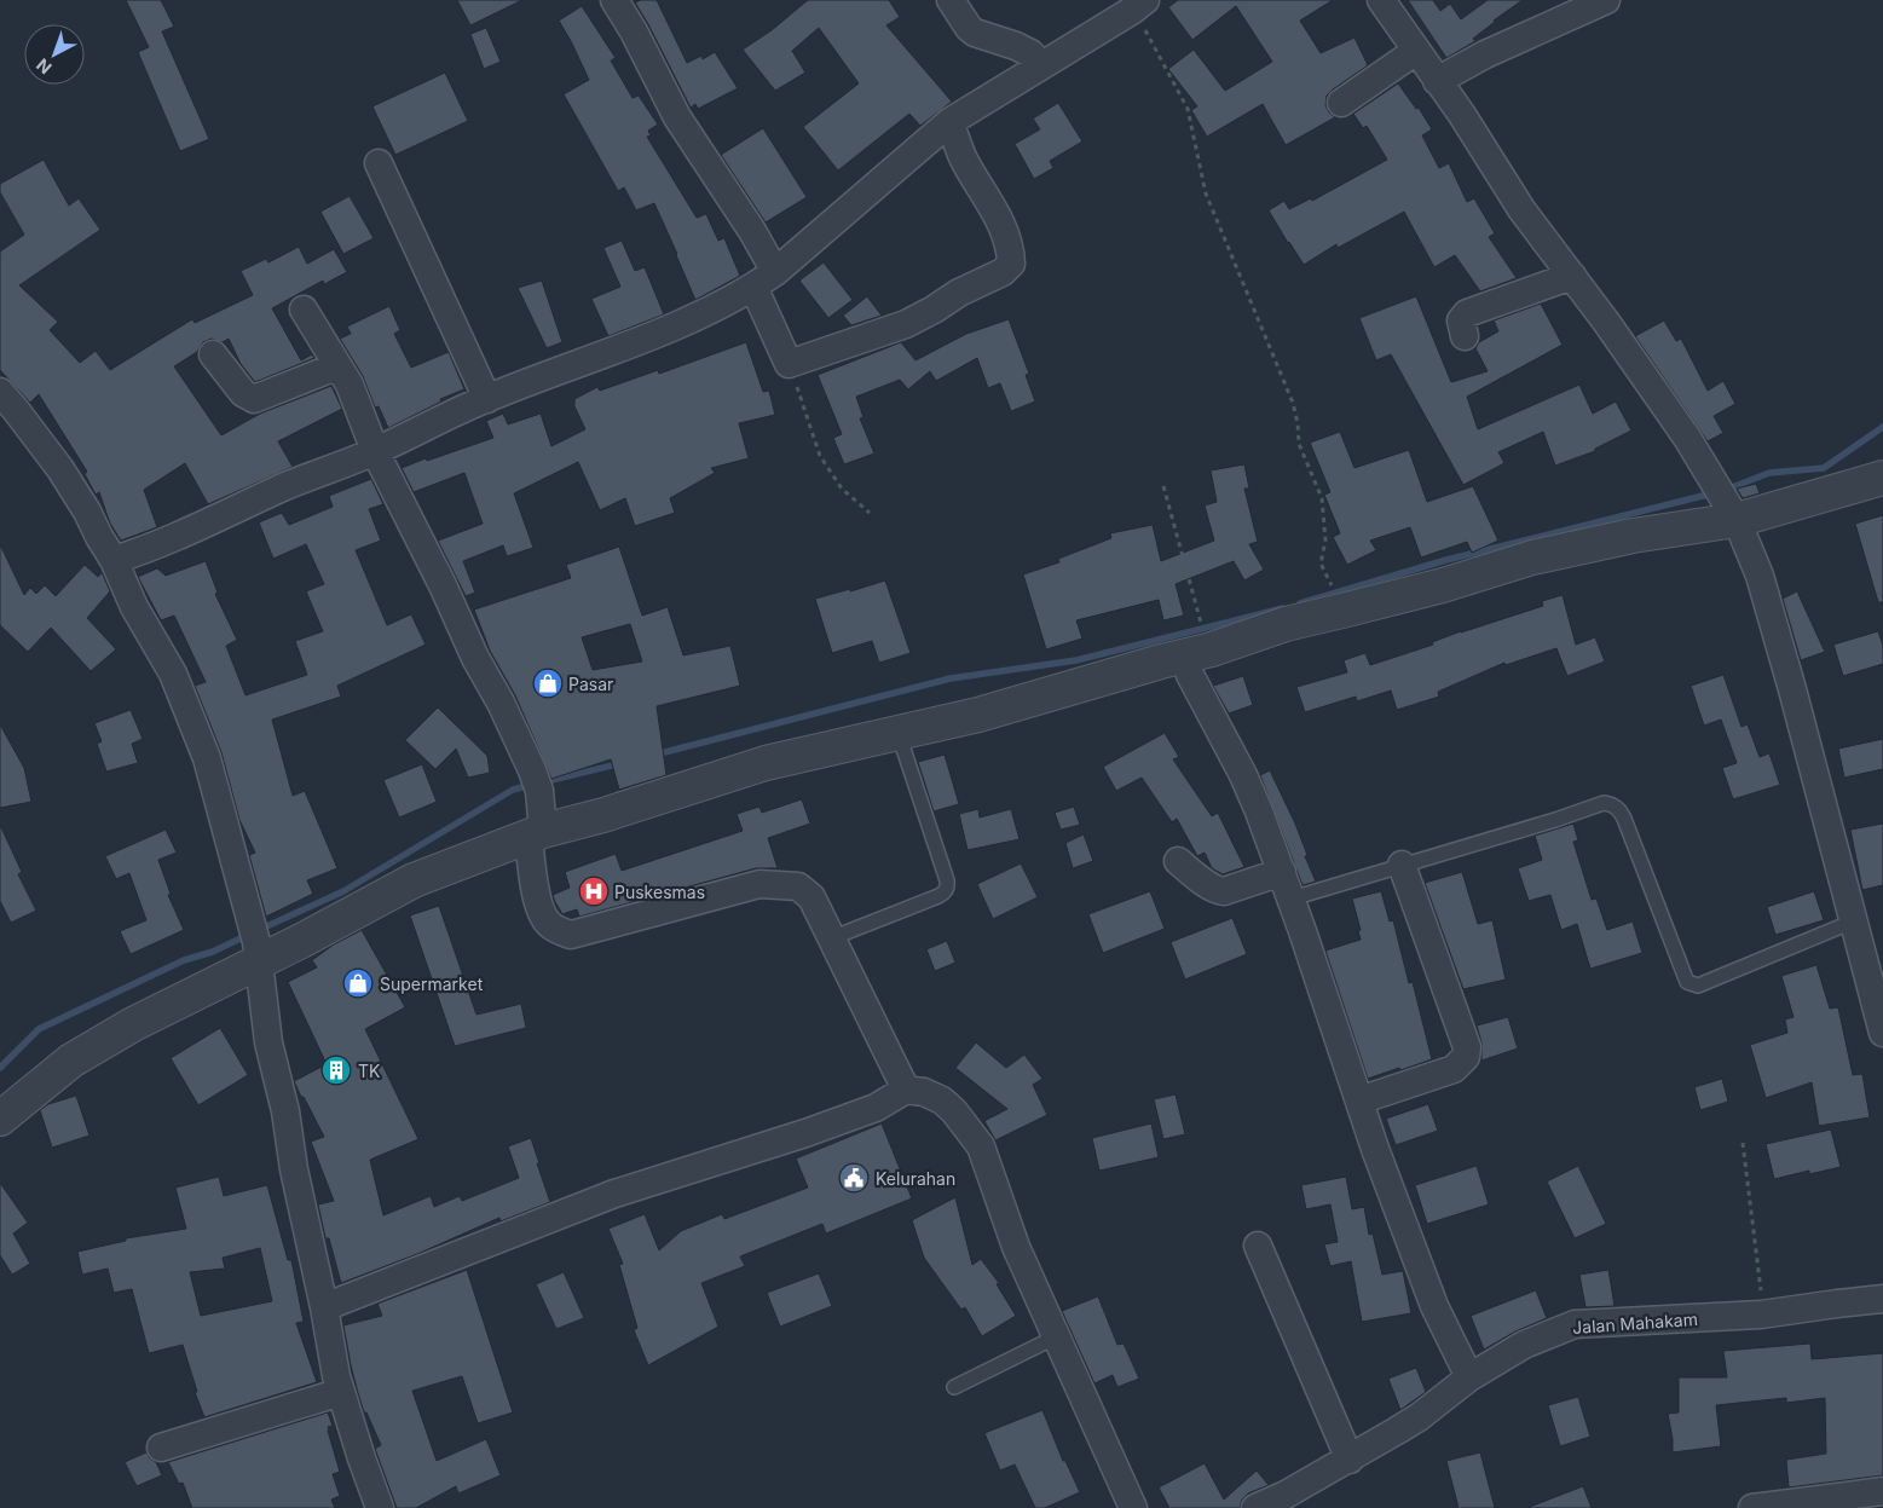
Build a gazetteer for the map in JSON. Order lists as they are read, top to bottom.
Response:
{
  "streets": {
    "street": ["Jalan Mahakam"]
  },
  "places": {
    "shop": ["Pasar", "Supermarket"],
    "hospital": ["Puskesmas"],
    "building": ["TK"],
    "public building": ["Kelurahan"]
  },
  "north": "bottom left"
}
